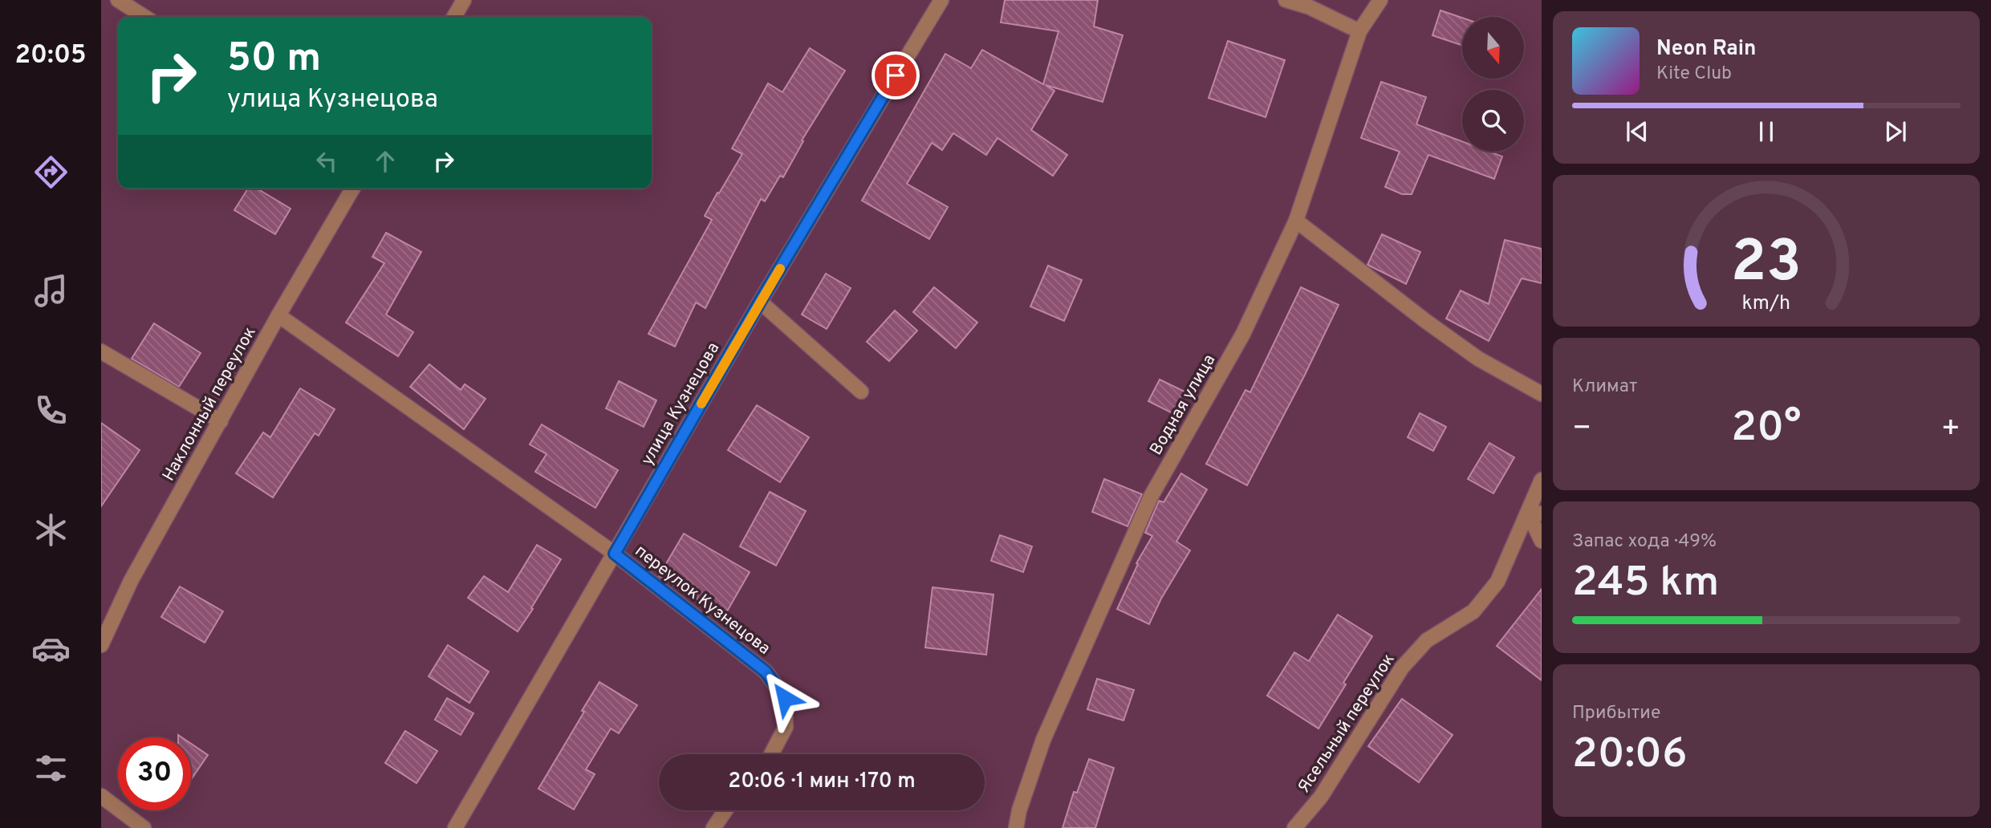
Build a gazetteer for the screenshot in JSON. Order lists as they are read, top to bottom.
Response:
{
  "streets": {
    "street": [
      "Наклонный переулок",
      "улица Кузнецова",
      "Водная улица",
      "переулок Кузнецова",
      "Ясельный переулок"
    ]
  },
  "crossings": [
    ["Наклонный переулок", "переулок Кузнецова"],
    ["улица Кузнецова", "переулок Кузнецова"]
  ],
  "north": "bottom",
  "page": {
    "tabs": "20:05",
    "turn": ["50 m", "улица Кузнецова"],
    "song": ["Neon Rain", "Kite Club"],
    "tile": [
      "Климат",
      ["Запас хода · 49%", "245 km"],
      ["Прибытие", "20:06"]
    ],
    "heat": ["−", "20°", "+"],
    "limit": "30",
    "trip": "20:06 · 1 мин · 170 m",
    "gauge": ["23", "km/h"]
  }
}
